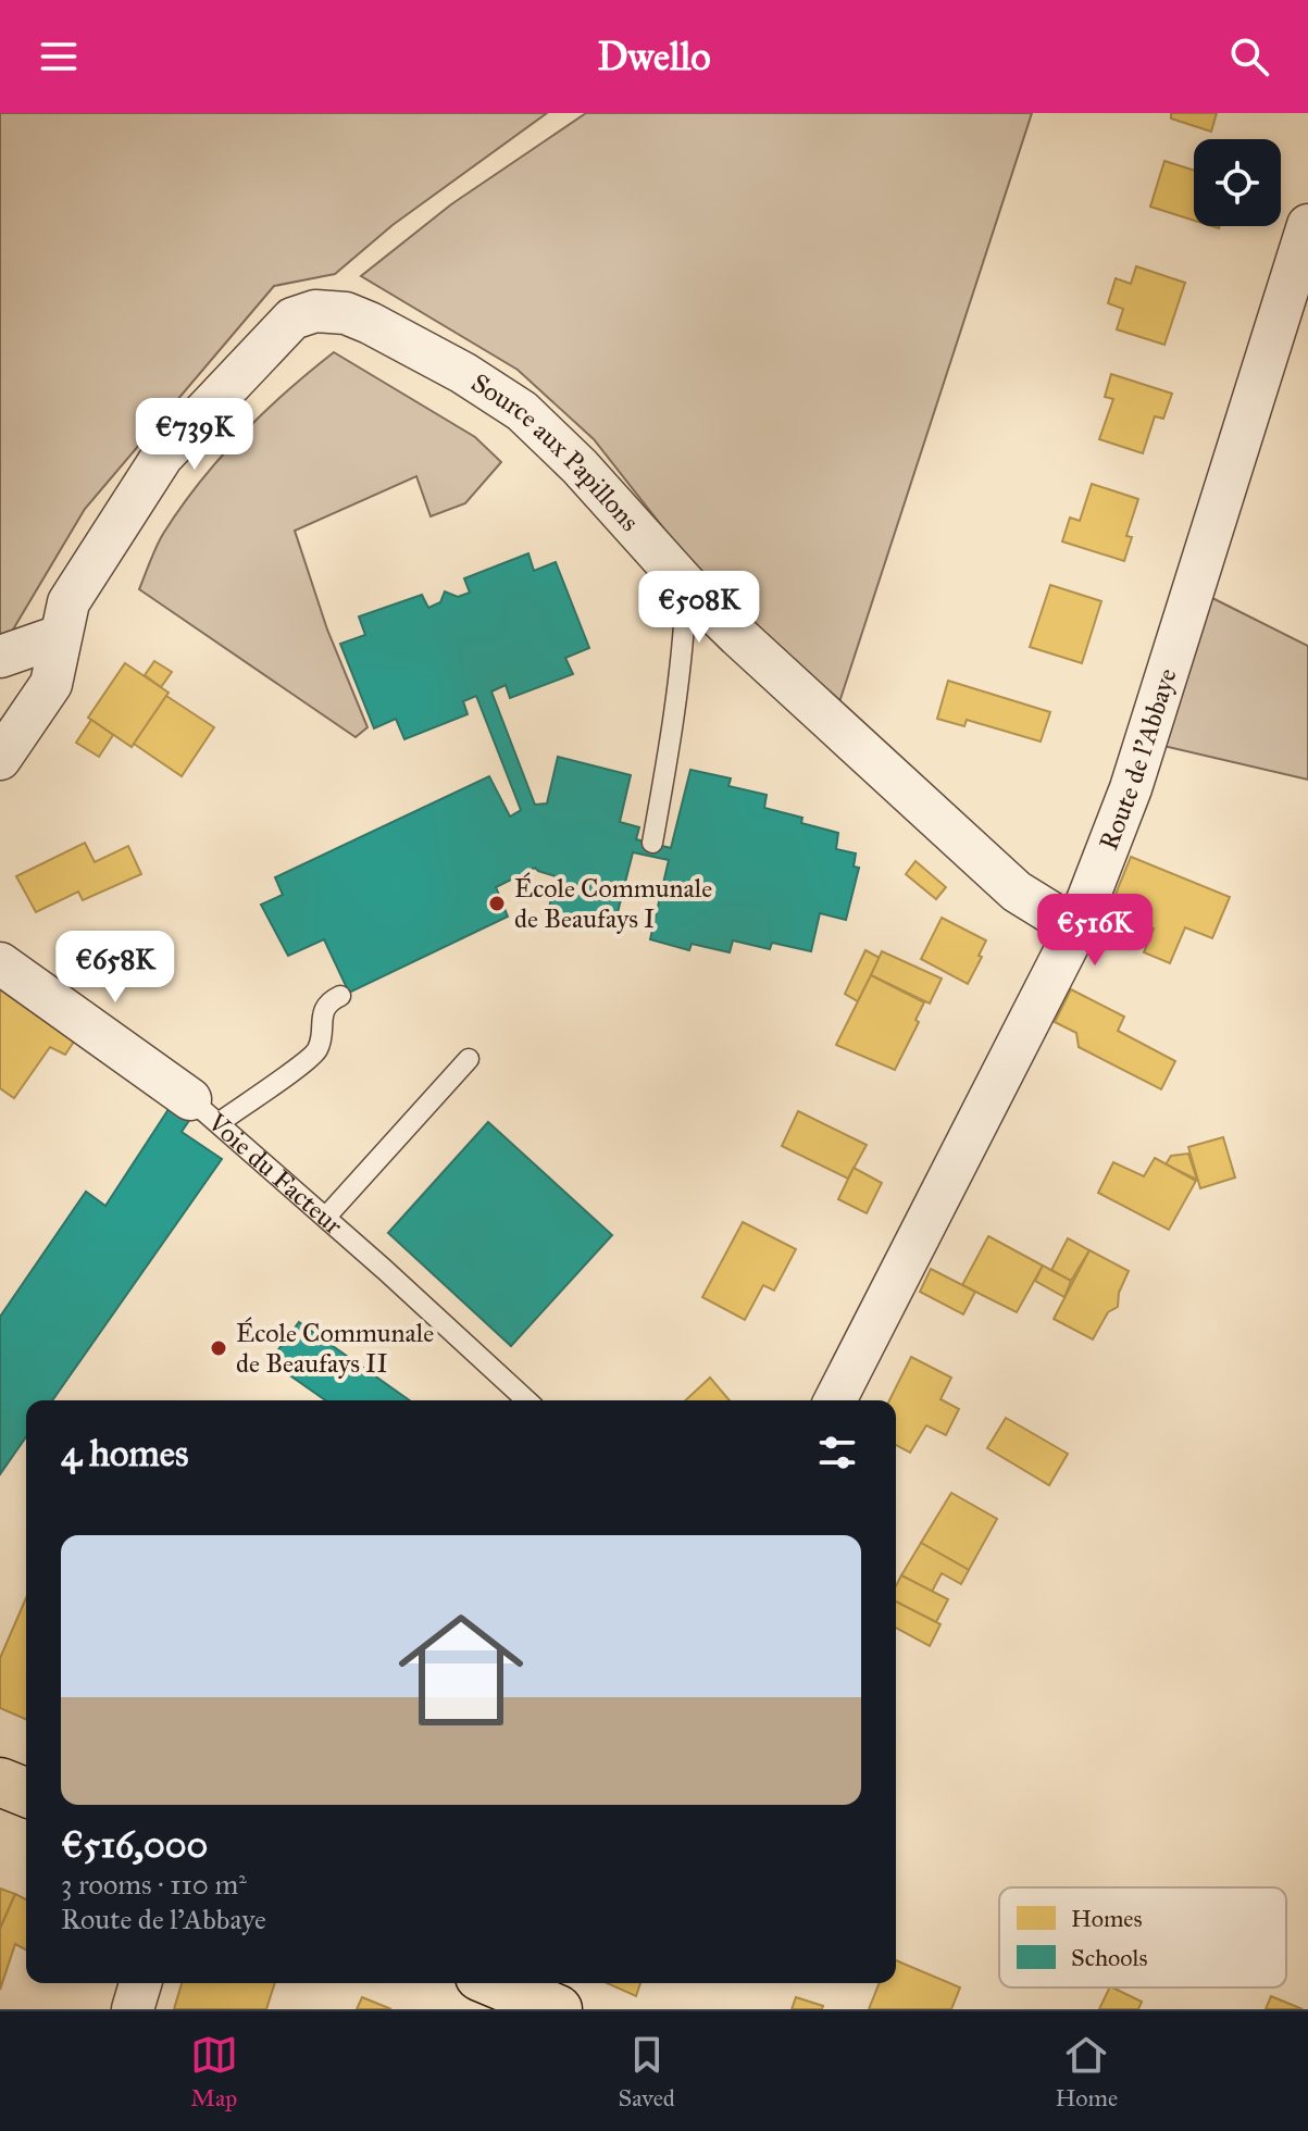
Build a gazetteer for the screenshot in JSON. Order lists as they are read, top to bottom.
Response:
{
  "streets": {
    "street": ["Source aux Papillons", "Route de l'Abbaye", "Voie du Facteur"]
  },
  "crossings": [
    ["Source aux Papillons", "Route de l'Abbaye"]
  ],
  "places": ["École Communale de Beaufays I", "École Communale de Beaufays II"],
  "legend": ["Homes", "Schools"],
  "page": {
    "header": "Dwello",
    "price": [
      "€739K",
      "€508K",
      "€516K",
      "€658K"
    ],
    "heading": "4 homes",
    "list": [
      {
        "name": "€516,000",
        "note": "3 rooms · 110 m² · Route de l'Abbaye"
      }
    ],
    "tabs": ["Map", "Saved", "Home"]
  }
}
